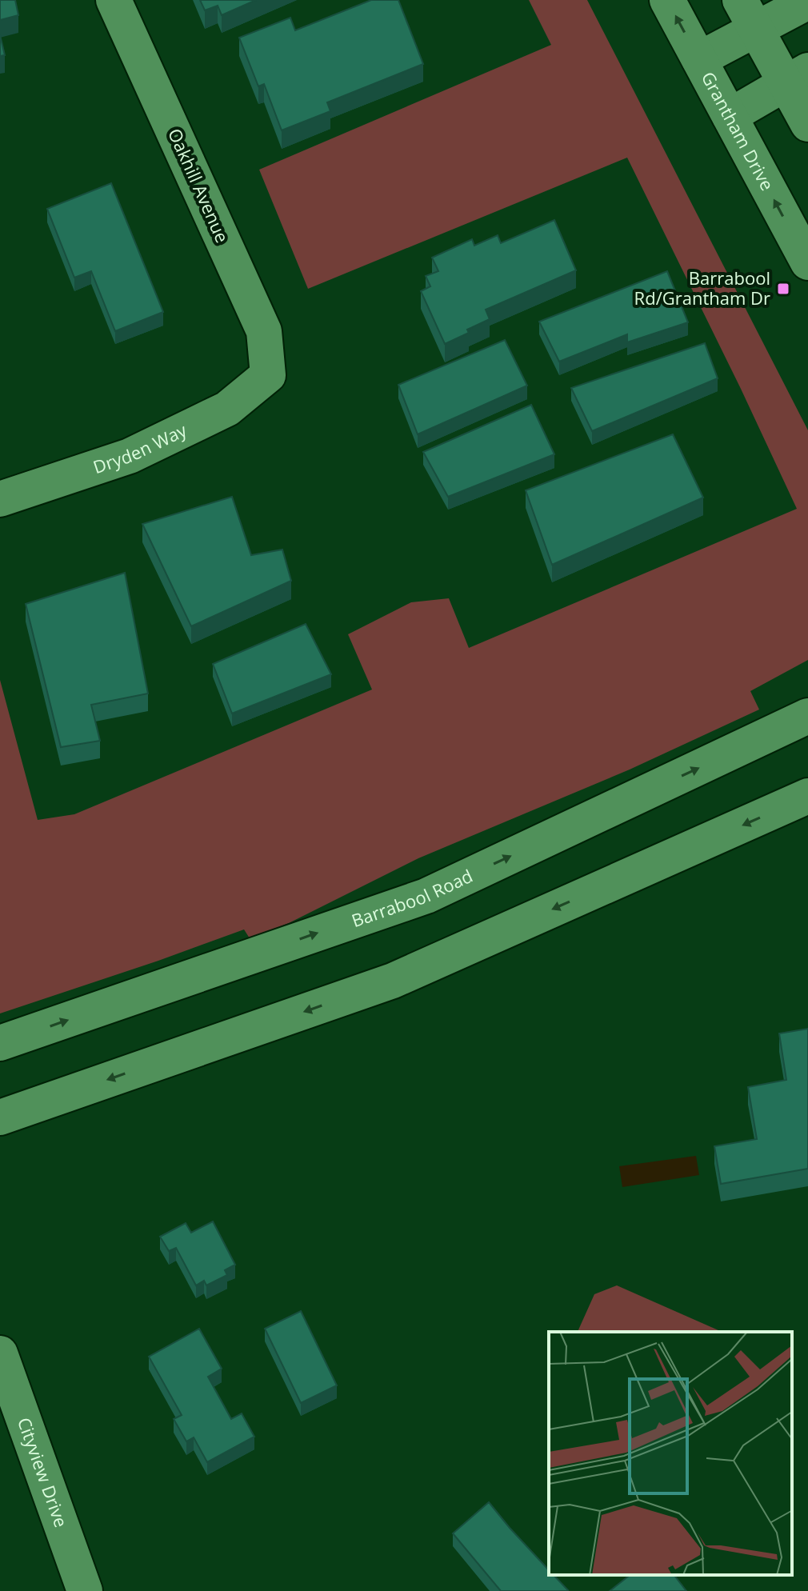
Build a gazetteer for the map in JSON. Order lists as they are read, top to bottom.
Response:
{
  "streets": {
    "main road": [
      "Grantham Drive",
      "Oakhill Avenue",
      "Dryden Way",
      "Barrabool Road",
      "Cityview Drive"
    ]
  },
  "crossings": [
    ["Oakhill Avenue", "Dryden Way"]
  ],
  "one_way": ["Grantham Drive"],
  "places": {
    "transit": ["Barrabool Rd/Grantham Dr"]
  }
}
